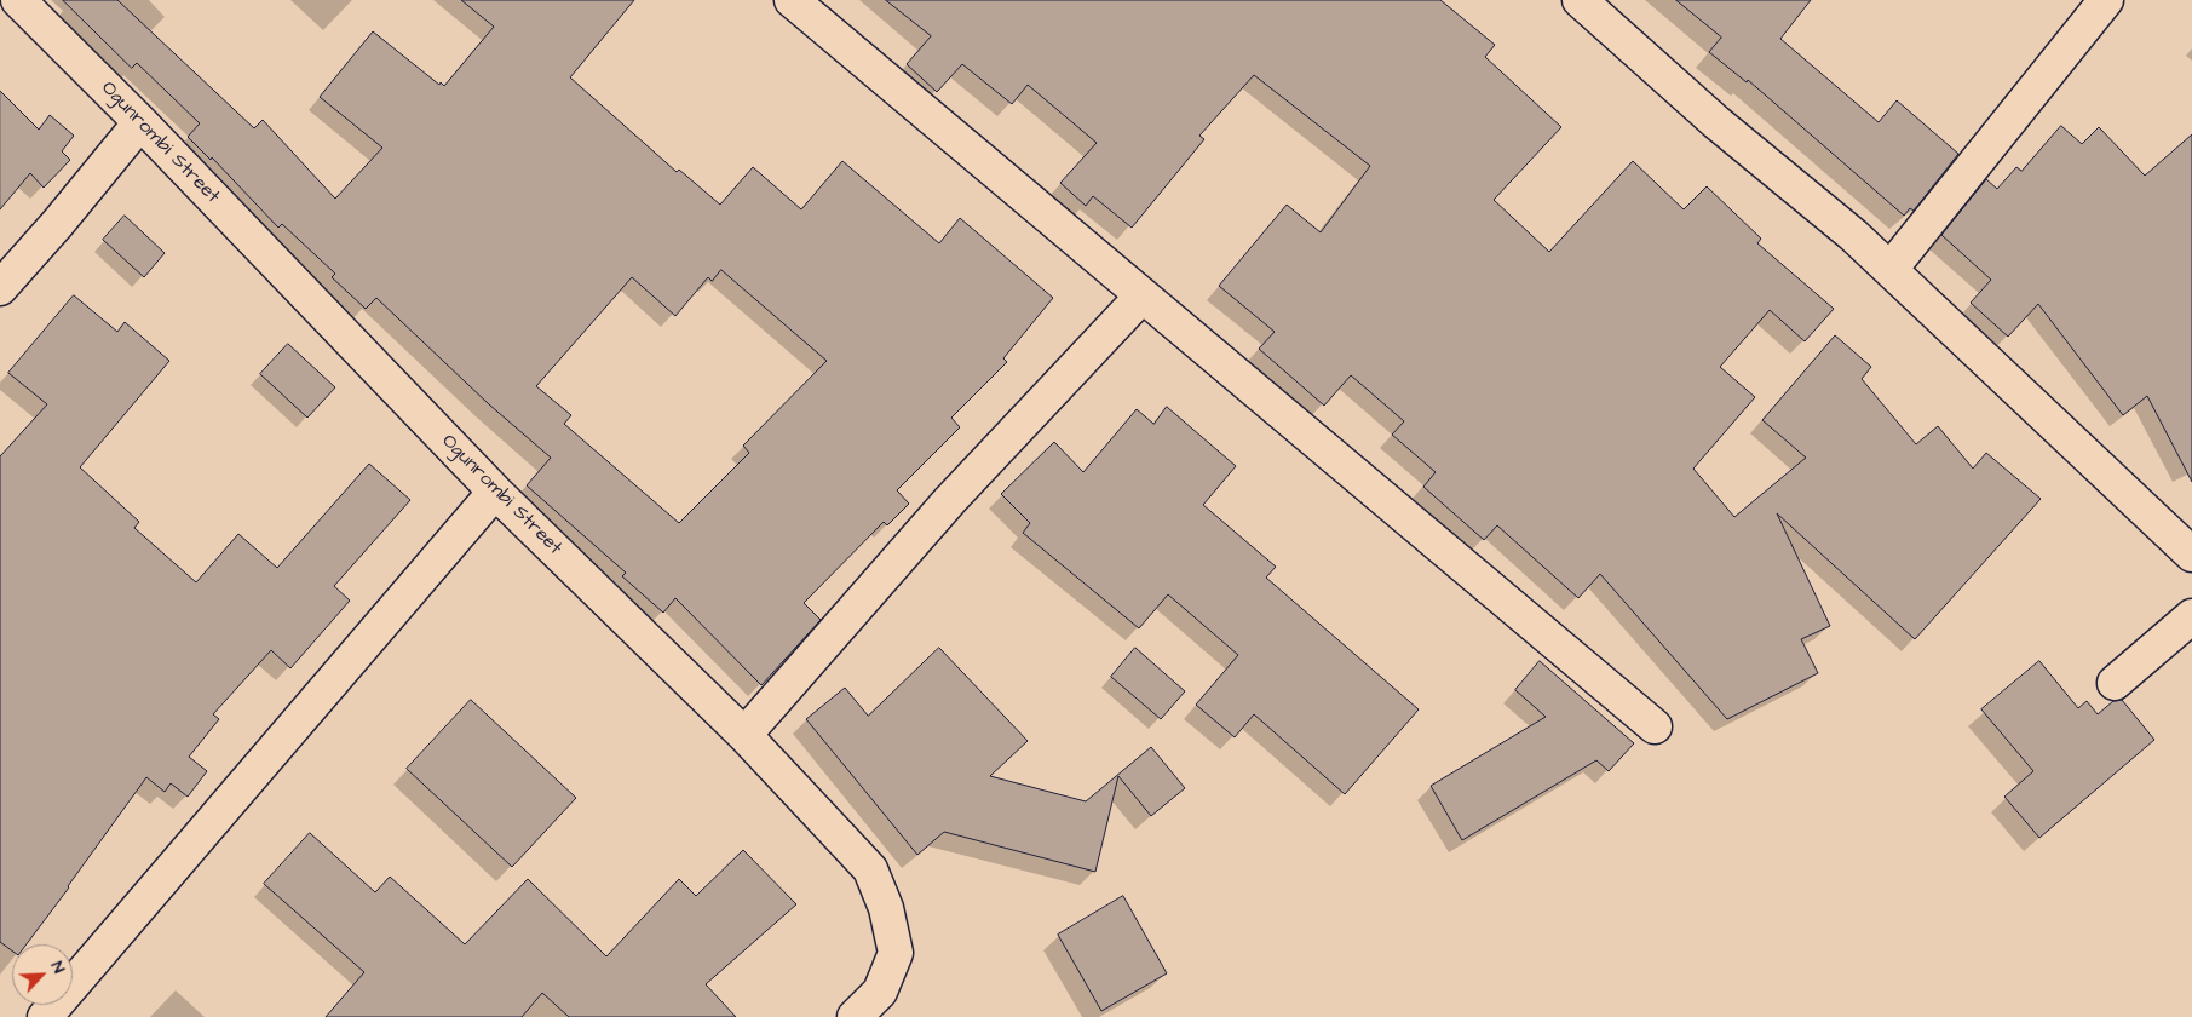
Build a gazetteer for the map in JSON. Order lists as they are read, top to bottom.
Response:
{
  "streets": {
    "street": ["Ogunrombi Street"]
  },
  "north": "top right"
}
